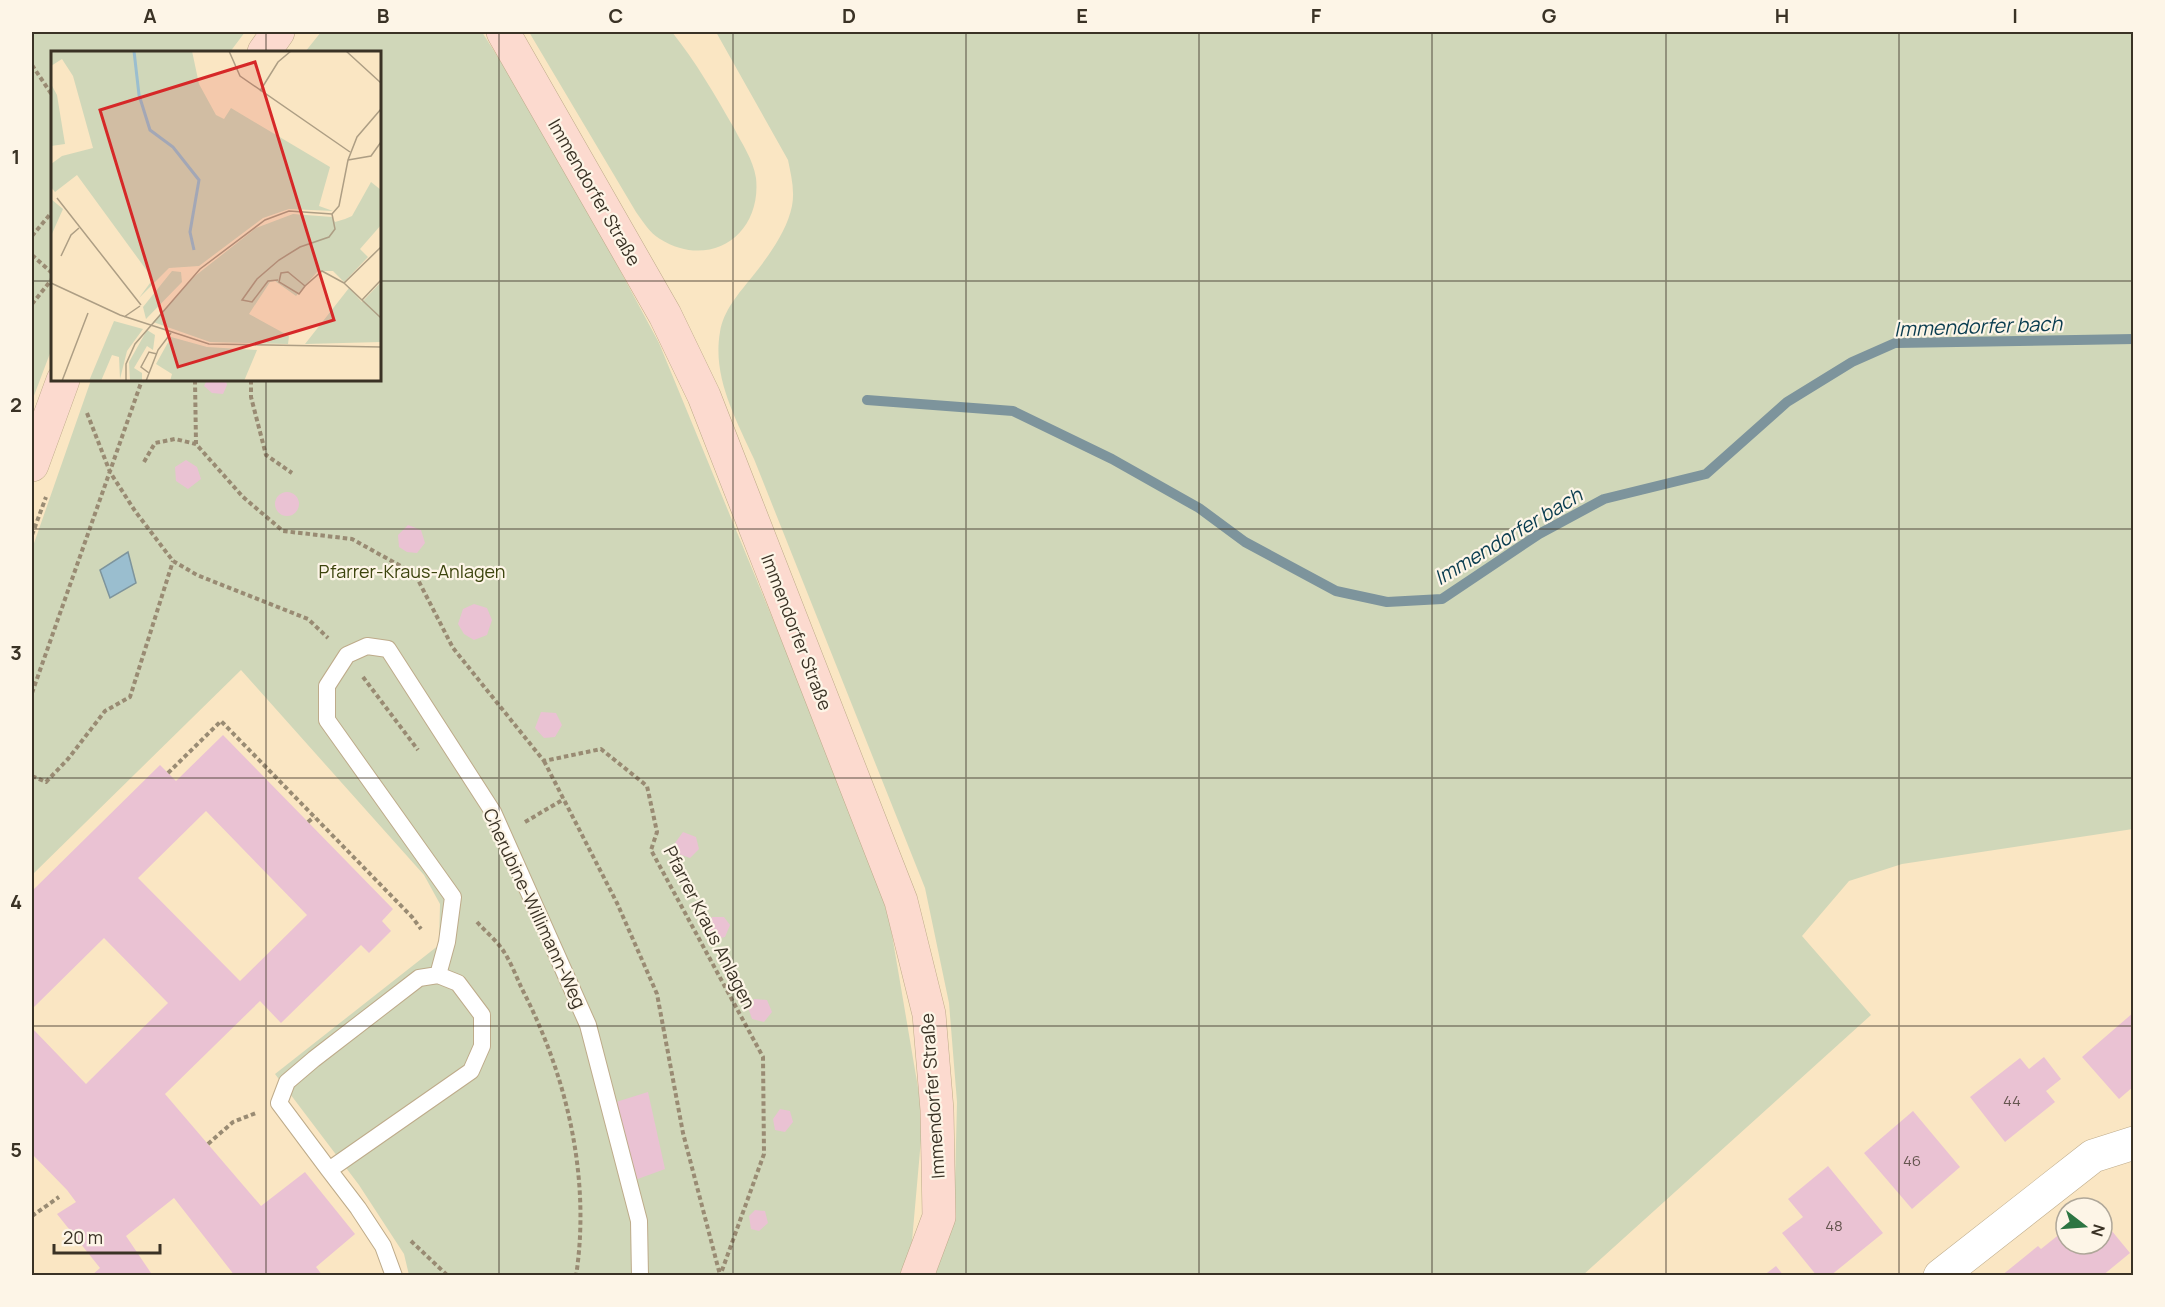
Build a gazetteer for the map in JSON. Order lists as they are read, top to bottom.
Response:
{
  "streets": {
    "street": ["Immendorfer Straße"],
    "lane": ["Cherubine-Willimann-Weg"],
    "path": ["Pfarrer Kraus Anlagen"]
  },
  "water": ["Immendorfer bach"],
  "parks": ["Pfarrer-Kraus-Anlagen"],
  "house_numbers": ["44", "46", "48"],
  "scale_bar": "20 m",
  "north": "right",
  "grid": {
    "columns": [
      "A",
      "B",
      "C",
      "D",
      "E",
      "F",
      "G",
      "H",
      "I"
    ],
    "rows": [
      "1",
      "2",
      "3",
      "4",
      "5"
    ]
  }
}
